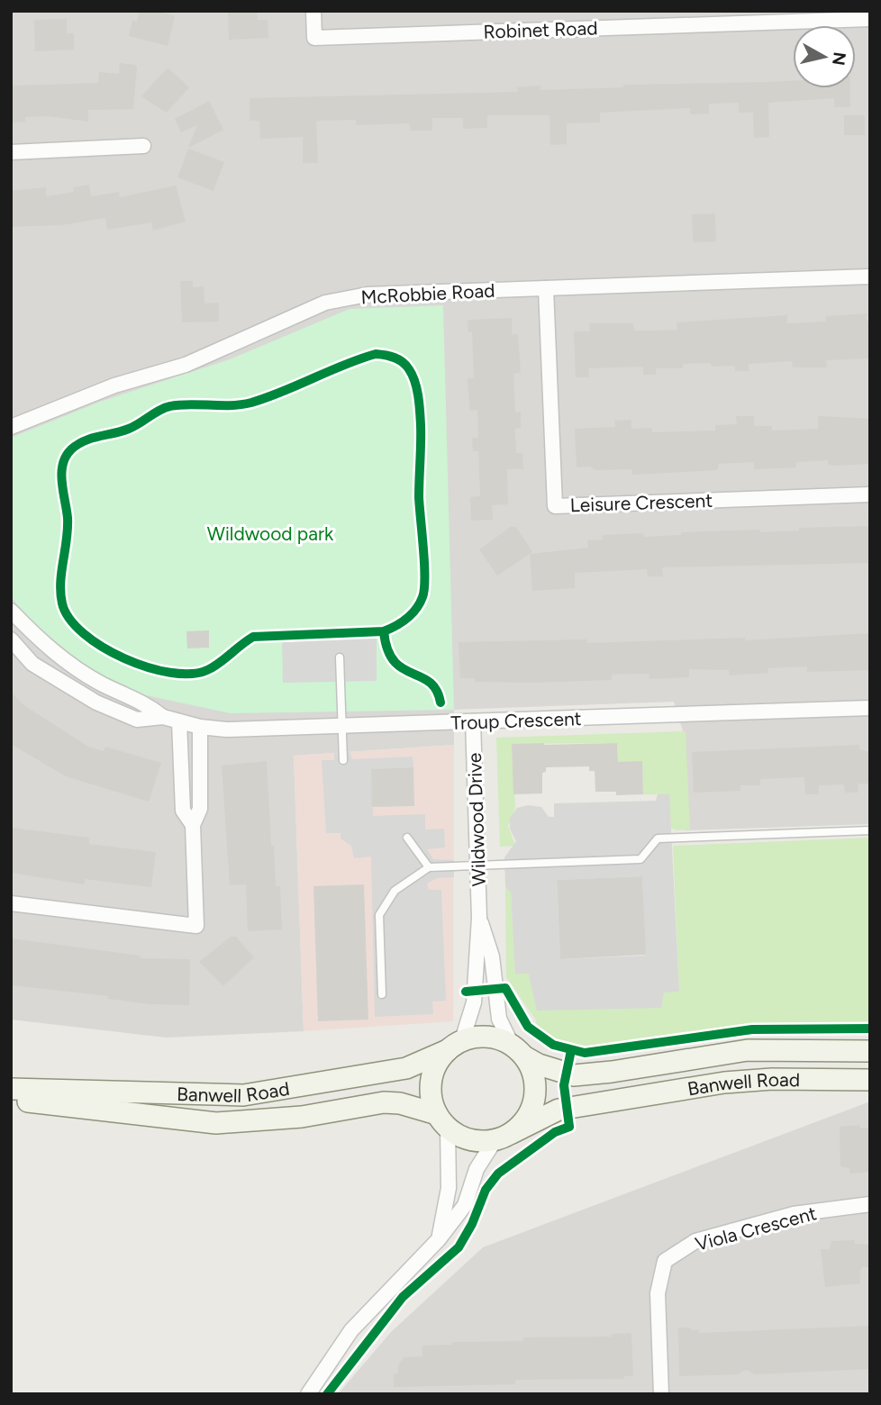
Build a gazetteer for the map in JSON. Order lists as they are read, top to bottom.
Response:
{
  "streets": {
    "main road": ["Banwell Road"],
    "street": [
      "Robinet Road",
      "McRobbie Road",
      "Leisure Crescent",
      "Troup Crescent",
      "Wildwood Drive",
      "Viola Crescent"
    ]
  },
  "crossings": [
    ["McRobbie Road", "Leisure Crescent"],
    ["Troup Crescent", "Wildwood Drive"],
    ["Wildwood Drive", "Banwell Road"]
  ],
  "parks": ["Wildwood park"],
  "north": "right"
}
